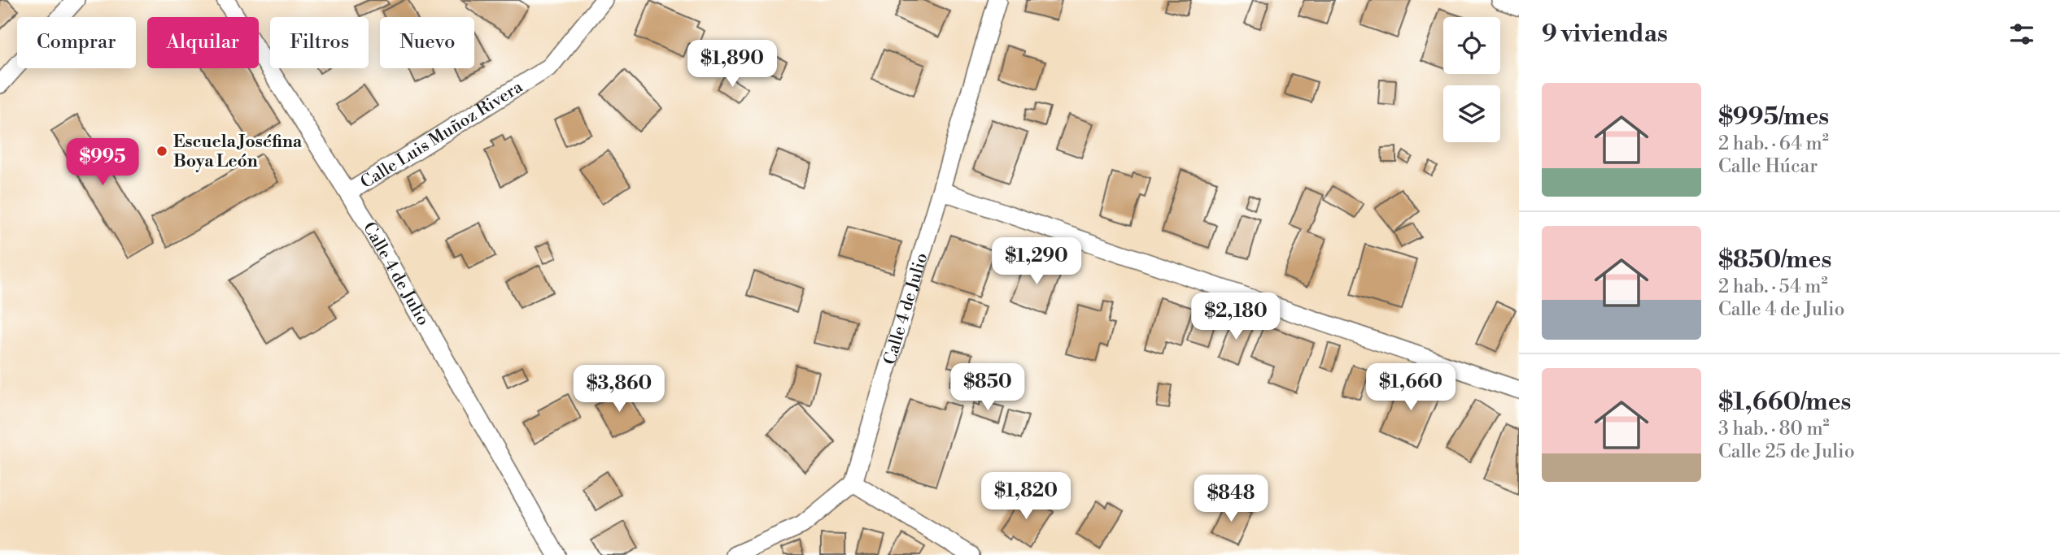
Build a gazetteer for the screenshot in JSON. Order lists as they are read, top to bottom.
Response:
{
  "streets": {
    "street": ["Calle Luis Muñoz Rivera", "Calle 4 de Julio"]
  },
  "crossings": [
    ["Calle Luis Muñoz Rivera", "Calle 4 de Julio"]
  ],
  "places": ["Escuela Joséfina Boya León"],
  "page": {
    "heading": "9 viviendas",
    "chip": [
      "Comprar",
      "Alquilar",
      "Filtros",
      "Nuevo"
    ],
    "price": [
      "$1,890",
      "$995",
      "$1,290",
      "$2,180",
      "$850",
      "$1,660",
      "$3,860",
      "$1,820",
      "$848"
    ],
    "list": [
      {
        "name": "$995/mes",
        "note": "2 hab. · 64 m² · Calle Húcar"
      },
      {
        "name": "$850/mes",
        "note": "2 hab. · 54 m² · Calle 4 de Julio"
      },
      {
        "name": "$1,660/mes",
        "note": "3 hab. · 80 m² · Calle 25 de Julio"
      }
    ]
  }
}
